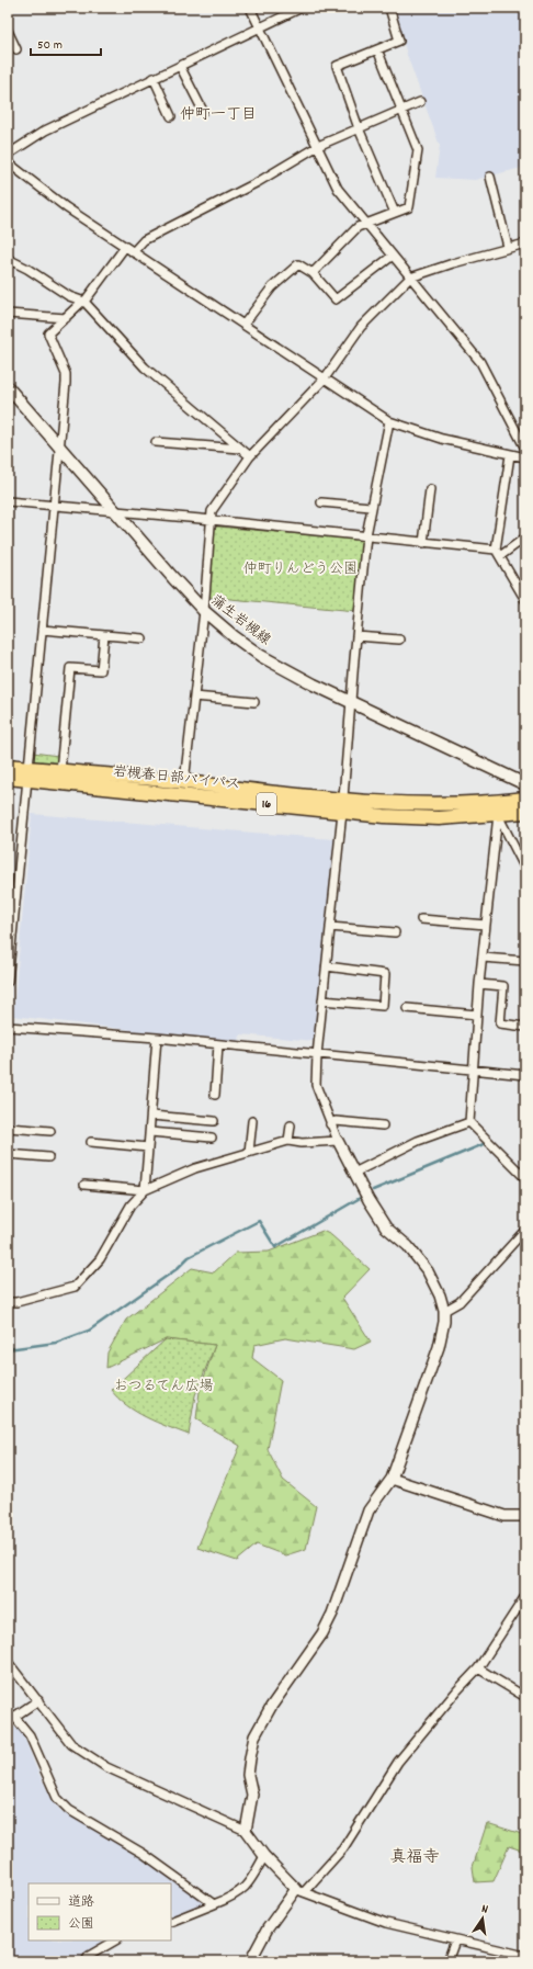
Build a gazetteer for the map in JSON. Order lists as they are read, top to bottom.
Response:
{
  "streets": {
    "highway": ["岩槻春日部バイパス", "16"],
    "main road": ["蒲生岩槻線"]
  },
  "districts": ["仲町一丁目", "真福寺"],
  "parks": ["仲町りんどう公園", "おつるてん広場"],
  "legend": ["道路", "公園"],
  "scale_bar": "50 m",
  "north": "top"
}
